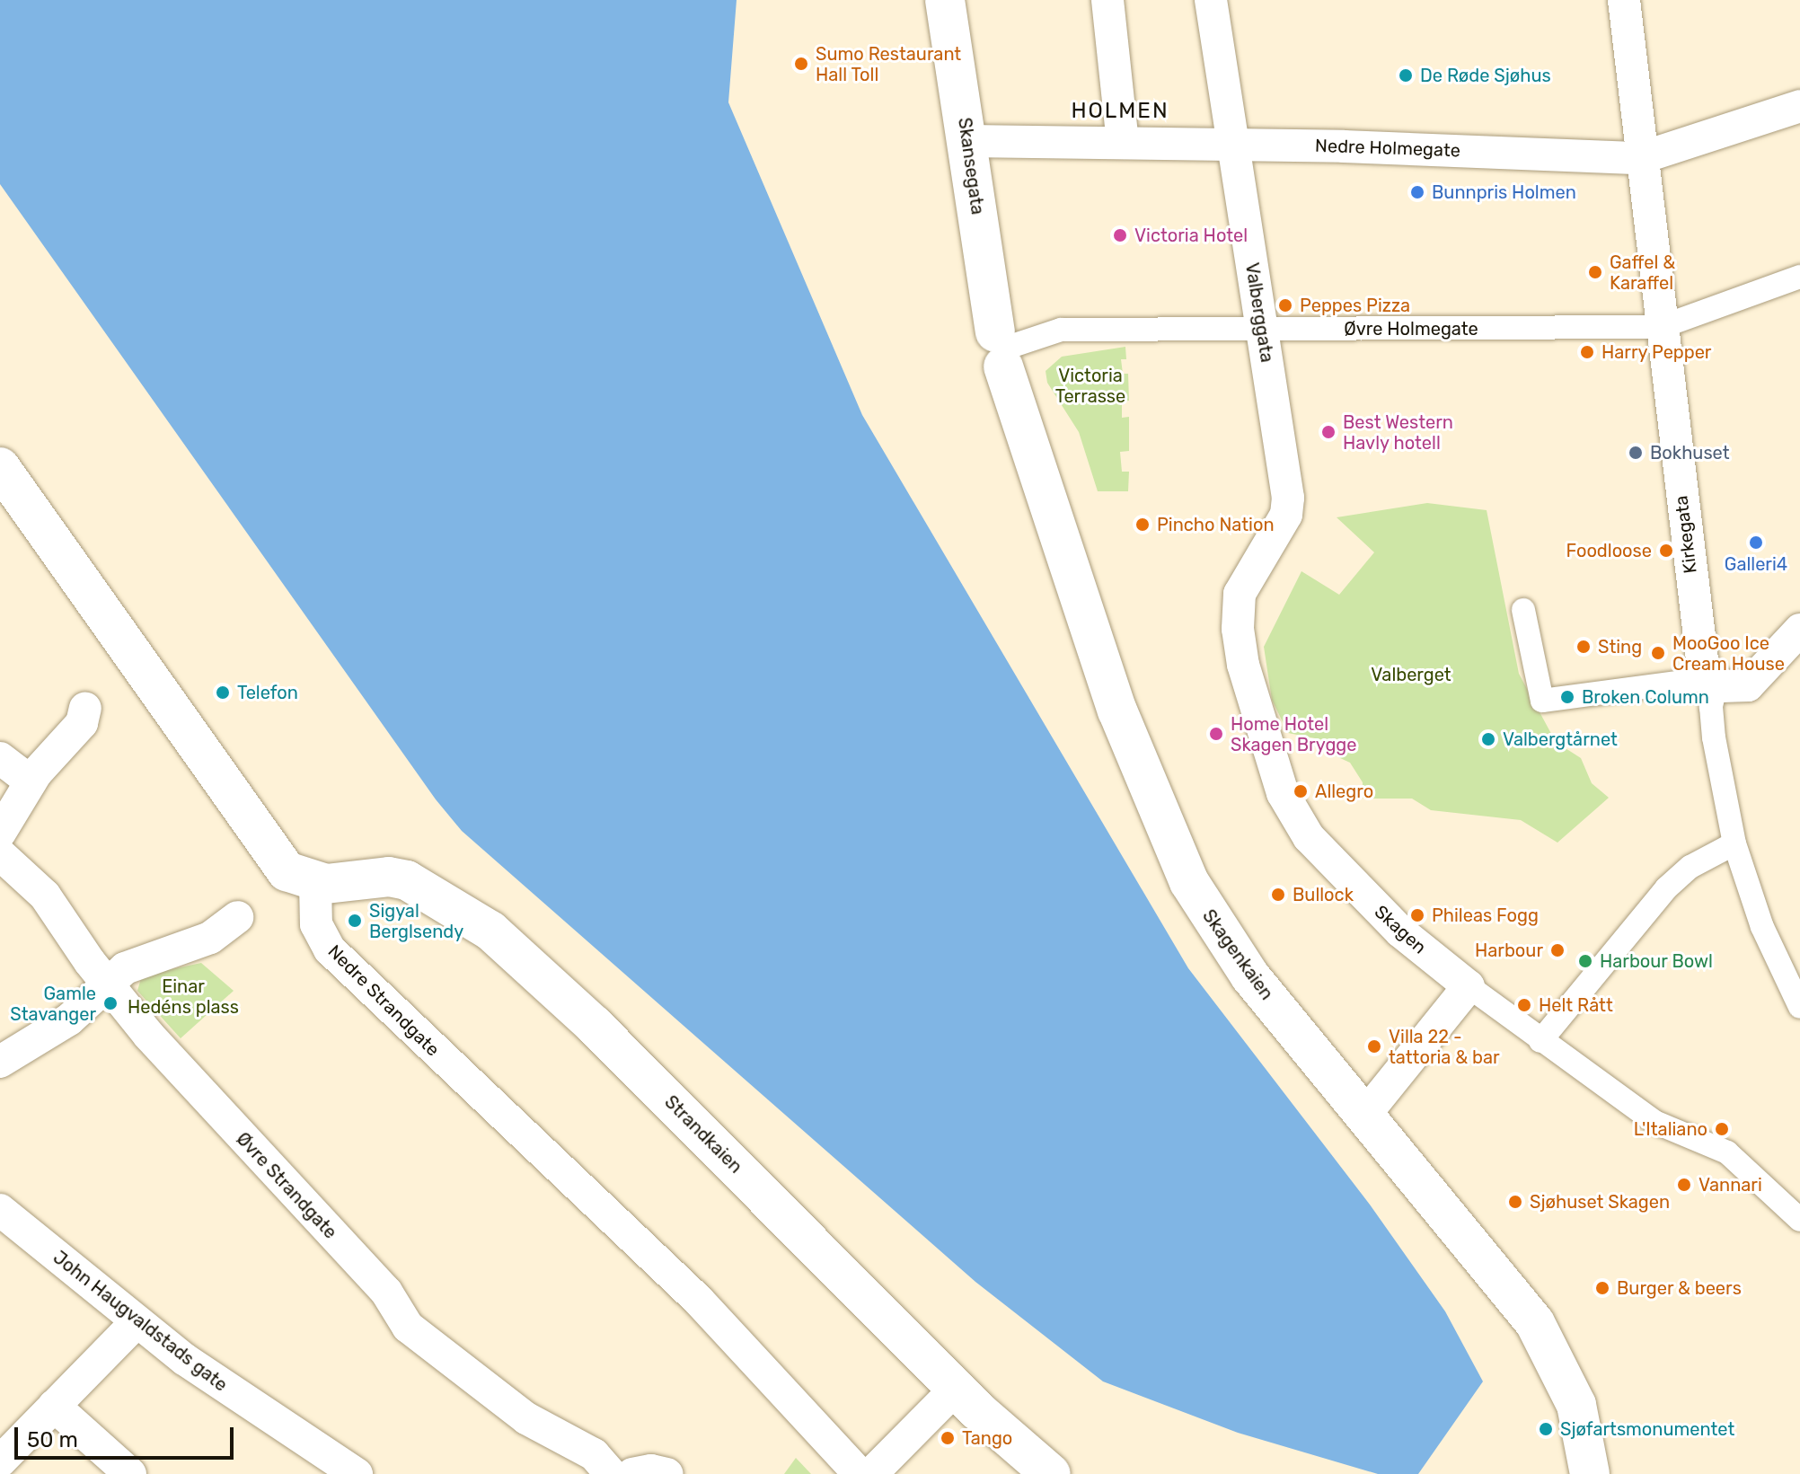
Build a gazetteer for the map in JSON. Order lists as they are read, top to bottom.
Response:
{
  "streets": {
    "street": [
      "Nedre Holmegate",
      "Skansegata",
      "Valberggata",
      "Øvre Holmegate",
      "Kirkegata",
      "Skagen",
      "Skagenkaien",
      "Nedre Strandgate",
      "Strandkaien",
      "Øvre Strandgate",
      "John Haugvaldstads gate"
    ]
  },
  "crossings": [
    ["Nedre Holmegate", "Skansegata"],
    ["Nedre Holmegate", "Valberggata"],
    ["Nedre Holmegate", "Kirkegata"],
    ["Skansegata", "Øvre Holmegate"],
    ["Skansegata", "Skagenkaien"],
    ["Valberggata", "Øvre Holmegate"],
    ["Valberggata", "Skagen"],
    ["Øvre Holmegate", "Kirkegata"],
    ["Øvre Holmegate", "Skagenkaien"],
    ["Nedre Strandgate", "Strandkaien"]
  ],
  "districts": ["HOLMEN"],
  "parks": ["Victoria Terrasse", "Valberget", "Einar Hedéns plass"],
  "places": [
    "Sumo Restaurant Hall Toll",
    "De Røde Sjøhus",
    "Bunnpris Holmen",
    "Victoria Hotel",
    "Gaffel & Karaffel",
    "Peppes Pizza",
    "Harry Pepper",
    "Best Western Havly hotell",
    "Bokhuset",
    "Pincho Nation",
    "Galleri4",
    "Foodloose",
    "Sting",
    "MooGoo Ice Cream House",
    "Telefon",
    "Broken Column",
    "Home Hotel Skagen Brygge",
    "Valbergtårnet",
    "Allegro",
    "Bullock",
    "Phileas Fogg",
    "Sigyal Berglsendy",
    "Harbour",
    "Harbour Bowl",
    "Gamle Stavanger",
    "Helt Rått",
    "Villa 22 - tattoria & bar",
    "L'Italiano",
    "Vannari",
    "Sjøhuset Skagen",
    "Burger & beers",
    "Sjøfartsmonumentet",
    "Tango"
  ],
  "scale_bar": "50 m"
}
